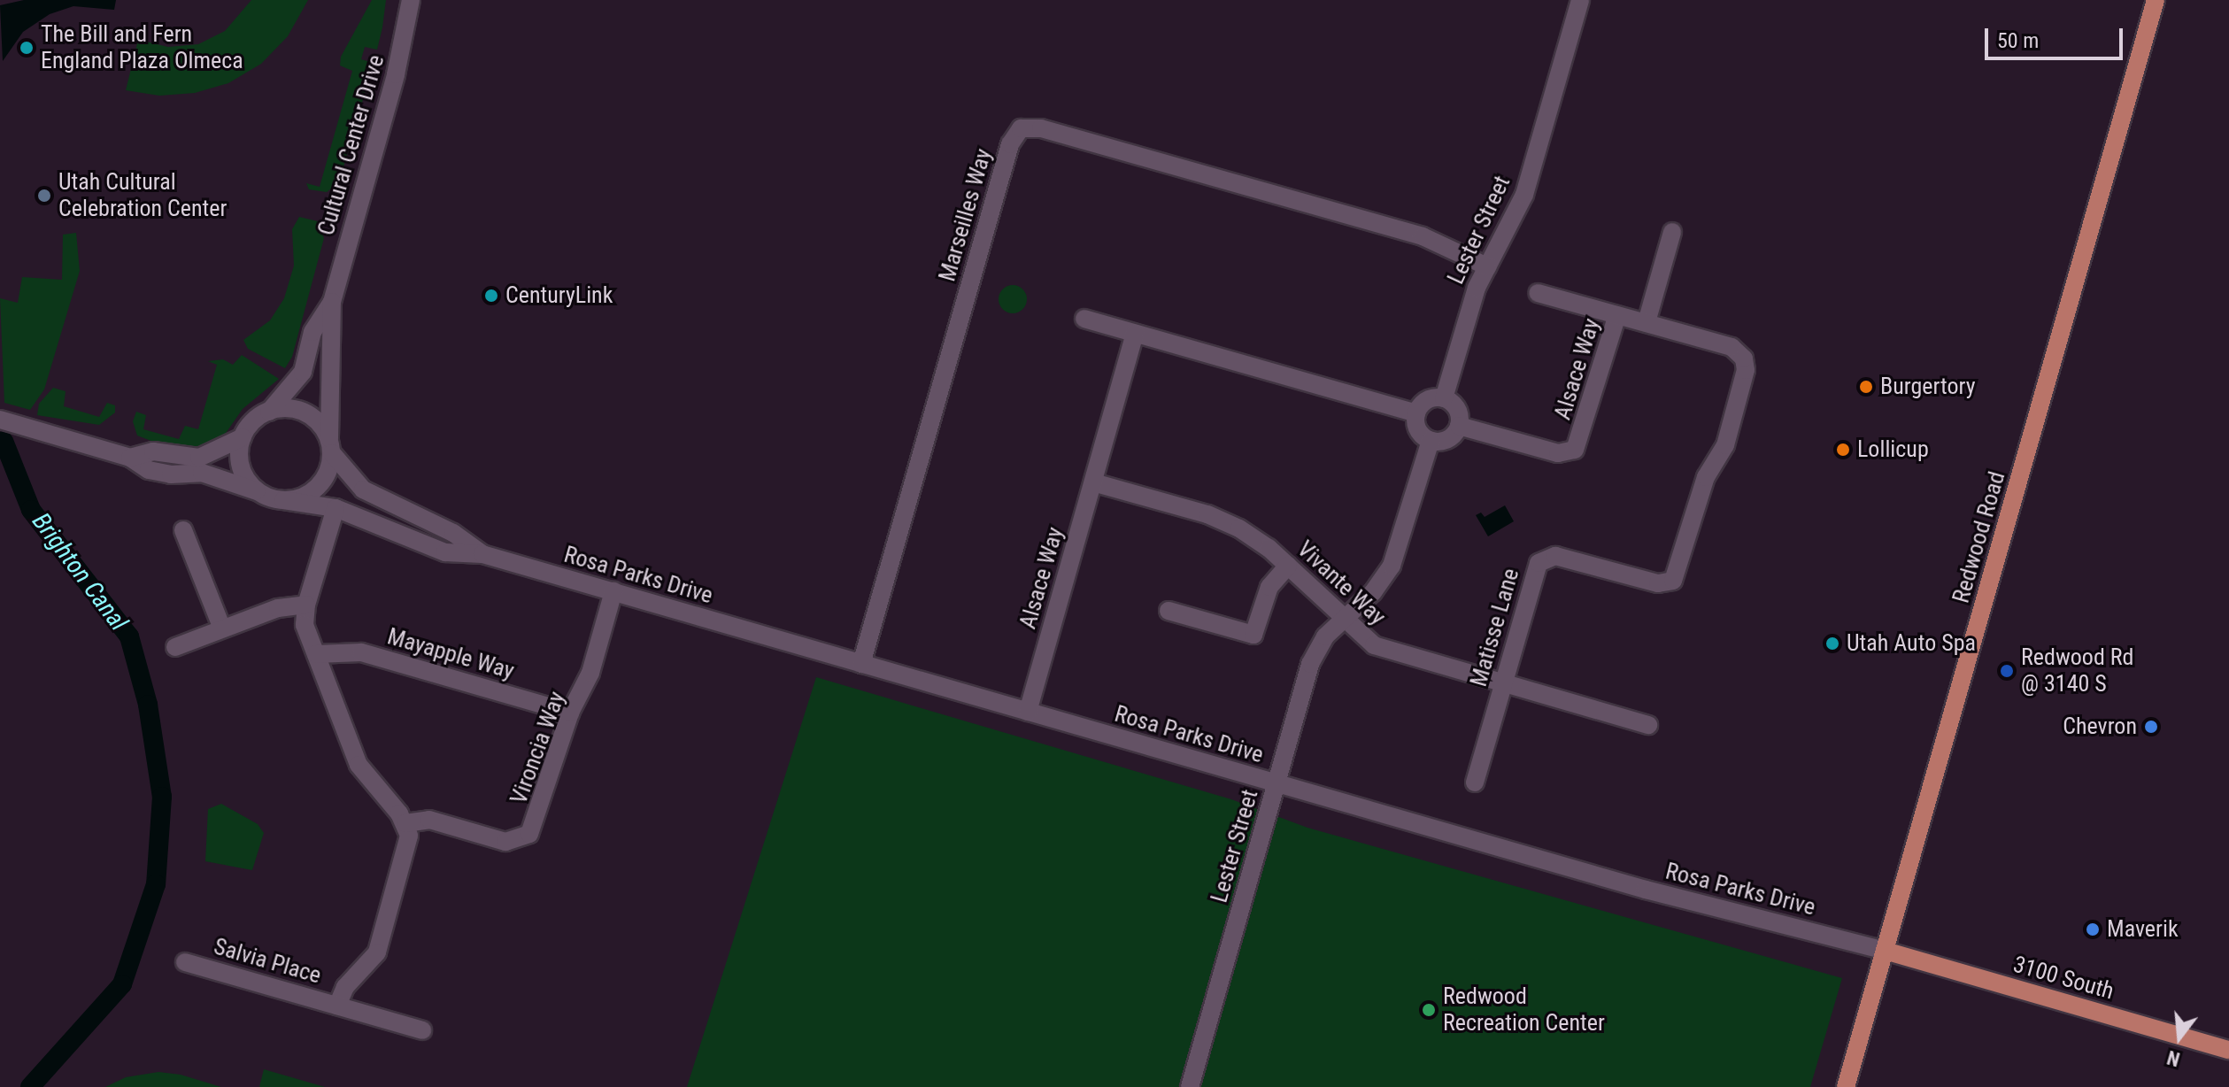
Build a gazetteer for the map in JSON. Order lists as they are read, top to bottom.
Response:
{
  "streets": {
    "main road": ["Redwood Road", "3100 South"],
    "street": [
      "Cultural Center Drive",
      "Marseilles Way",
      "Lester Street",
      "Alsace Way",
      "Rosa Parks Drive",
      "Vivante Way",
      "Matisse Lane",
      "Mayapple Way",
      "Vironcia Way",
      "Salvia Place"
    ]
  },
  "crossings": [
    ["Cultural Center Drive", "Rosa Parks Drive"],
    ["Marseilles Way", "Lester Street"],
    ["Marseilles Way", "Rosa Parks Drive"],
    ["Lester Street", "Alsace Way"],
    ["Lester Street", "Rosa Parks Drive"],
    ["Lester Street", "Vivante Way"],
    ["Alsace Way", "Rosa Parks Drive"],
    ["Alsace Way", "Vivante Way"],
    ["Alsace Way", "Matisse Lane"],
    ["Redwood Road", "Rosa Parks Drive"],
    ["Redwood Road", "3100 South"],
    ["Rosa Parks Drive", "Vironcia Way"],
    ["Rosa Parks Drive", "3100 South"],
    ["Vivante Way", "Matisse Lane"],
    ["Mayapple Way", "Vironcia Way"]
  ],
  "water": ["Brighton Canal"],
  "places": [
    "The Bill and Fern England Plaza Olmeca",
    "Utah Cultural Celebration Center",
    "CenturyLink",
    "Burgertory",
    "Lollicup",
    "Utah Auto Spa",
    "Redwood Rd @ 3140 S",
    "Chevron",
    "Maverik",
    "Redwood Recreation Center"
  ],
  "scale_bar": "50 m",
  "north": "bottom"
}
